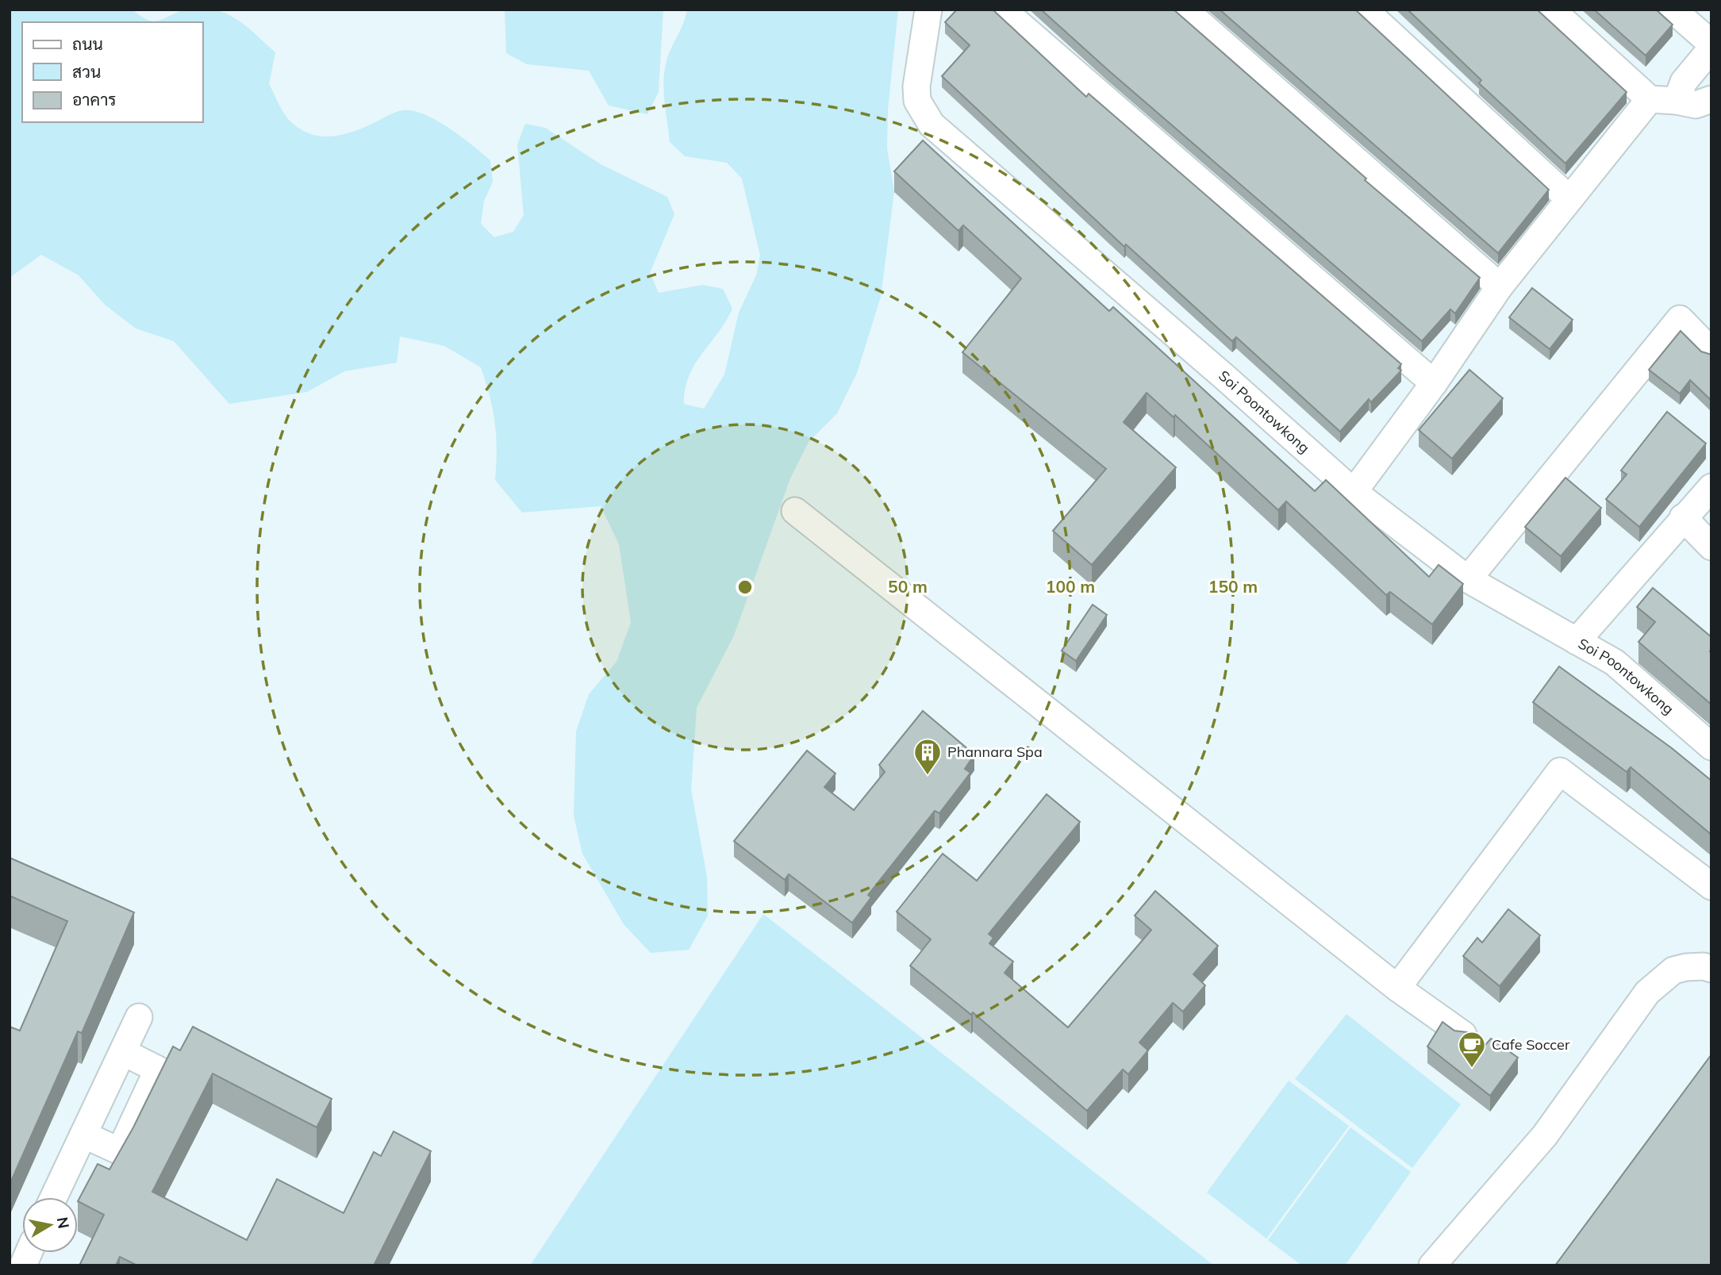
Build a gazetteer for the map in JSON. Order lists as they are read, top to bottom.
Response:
{
  "streets": {
    "street": ["Soi Poontowkong"]
  },
  "places": {
    "building": ["Phannara Spa"],
    "cafe": ["Cafe Soccer"]
  },
  "legend": ["ถนน", "สวน", "อาคาร"],
  "north": "right",
  "rings": ["50 m", "100 m", "150 m"]
}
